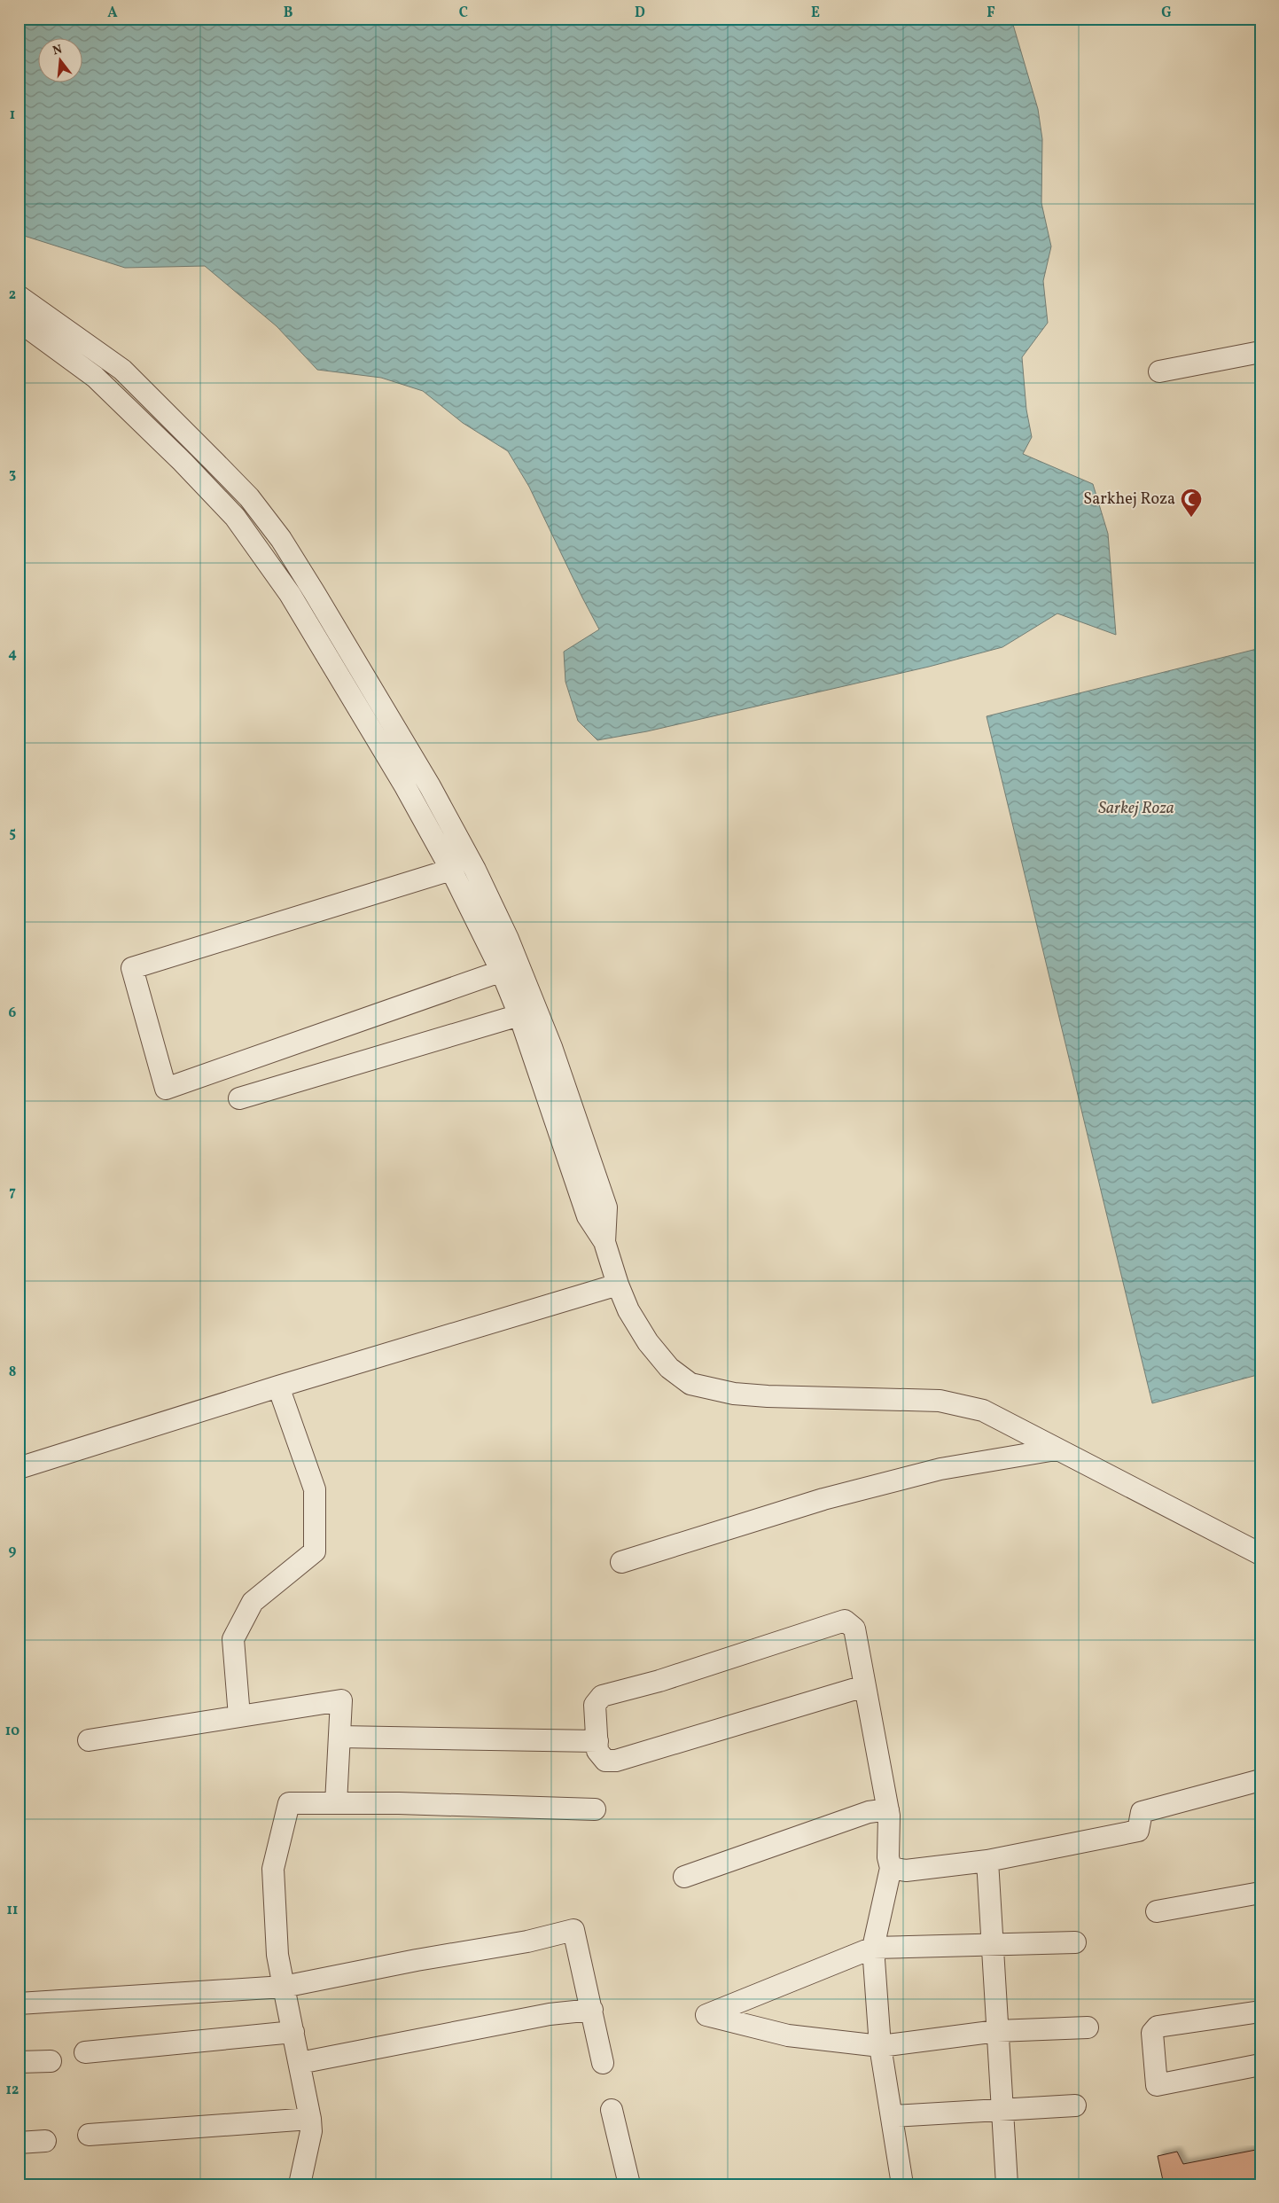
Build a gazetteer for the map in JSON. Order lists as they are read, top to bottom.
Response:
{
  "water": ["Sarkej Roza"],
  "places": {
    "mosque": ["Sarkhej Roza"]
  },
  "north": "top",
  "grid": {
    "columns": [
      "A",
      "B",
      "C",
      "D",
      "E",
      "F",
      "G"
    ],
    "rows": [
      "1",
      "2",
      "3",
      "4",
      "5",
      "6",
      "7",
      "8",
      "9",
      "10",
      "11",
      "12"
    ]
  }
}
